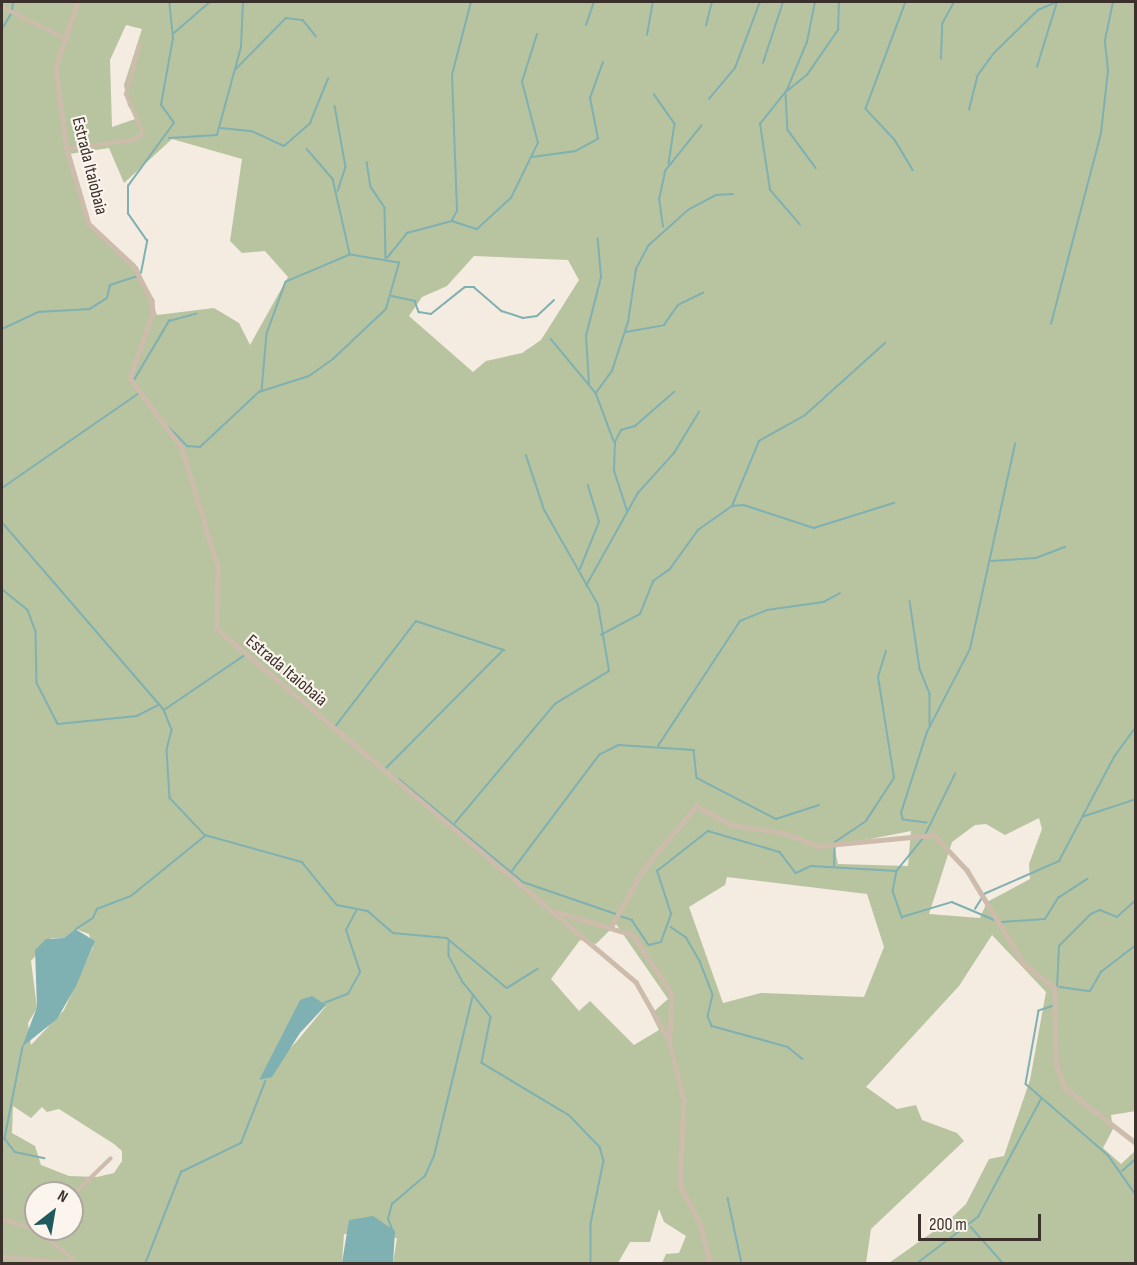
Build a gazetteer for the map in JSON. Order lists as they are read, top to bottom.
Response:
{
  "streets": {
    "street": ["Estrada Itaiobaia"]
  },
  "scale_bar": "200 m",
  "north": "top right"
}
